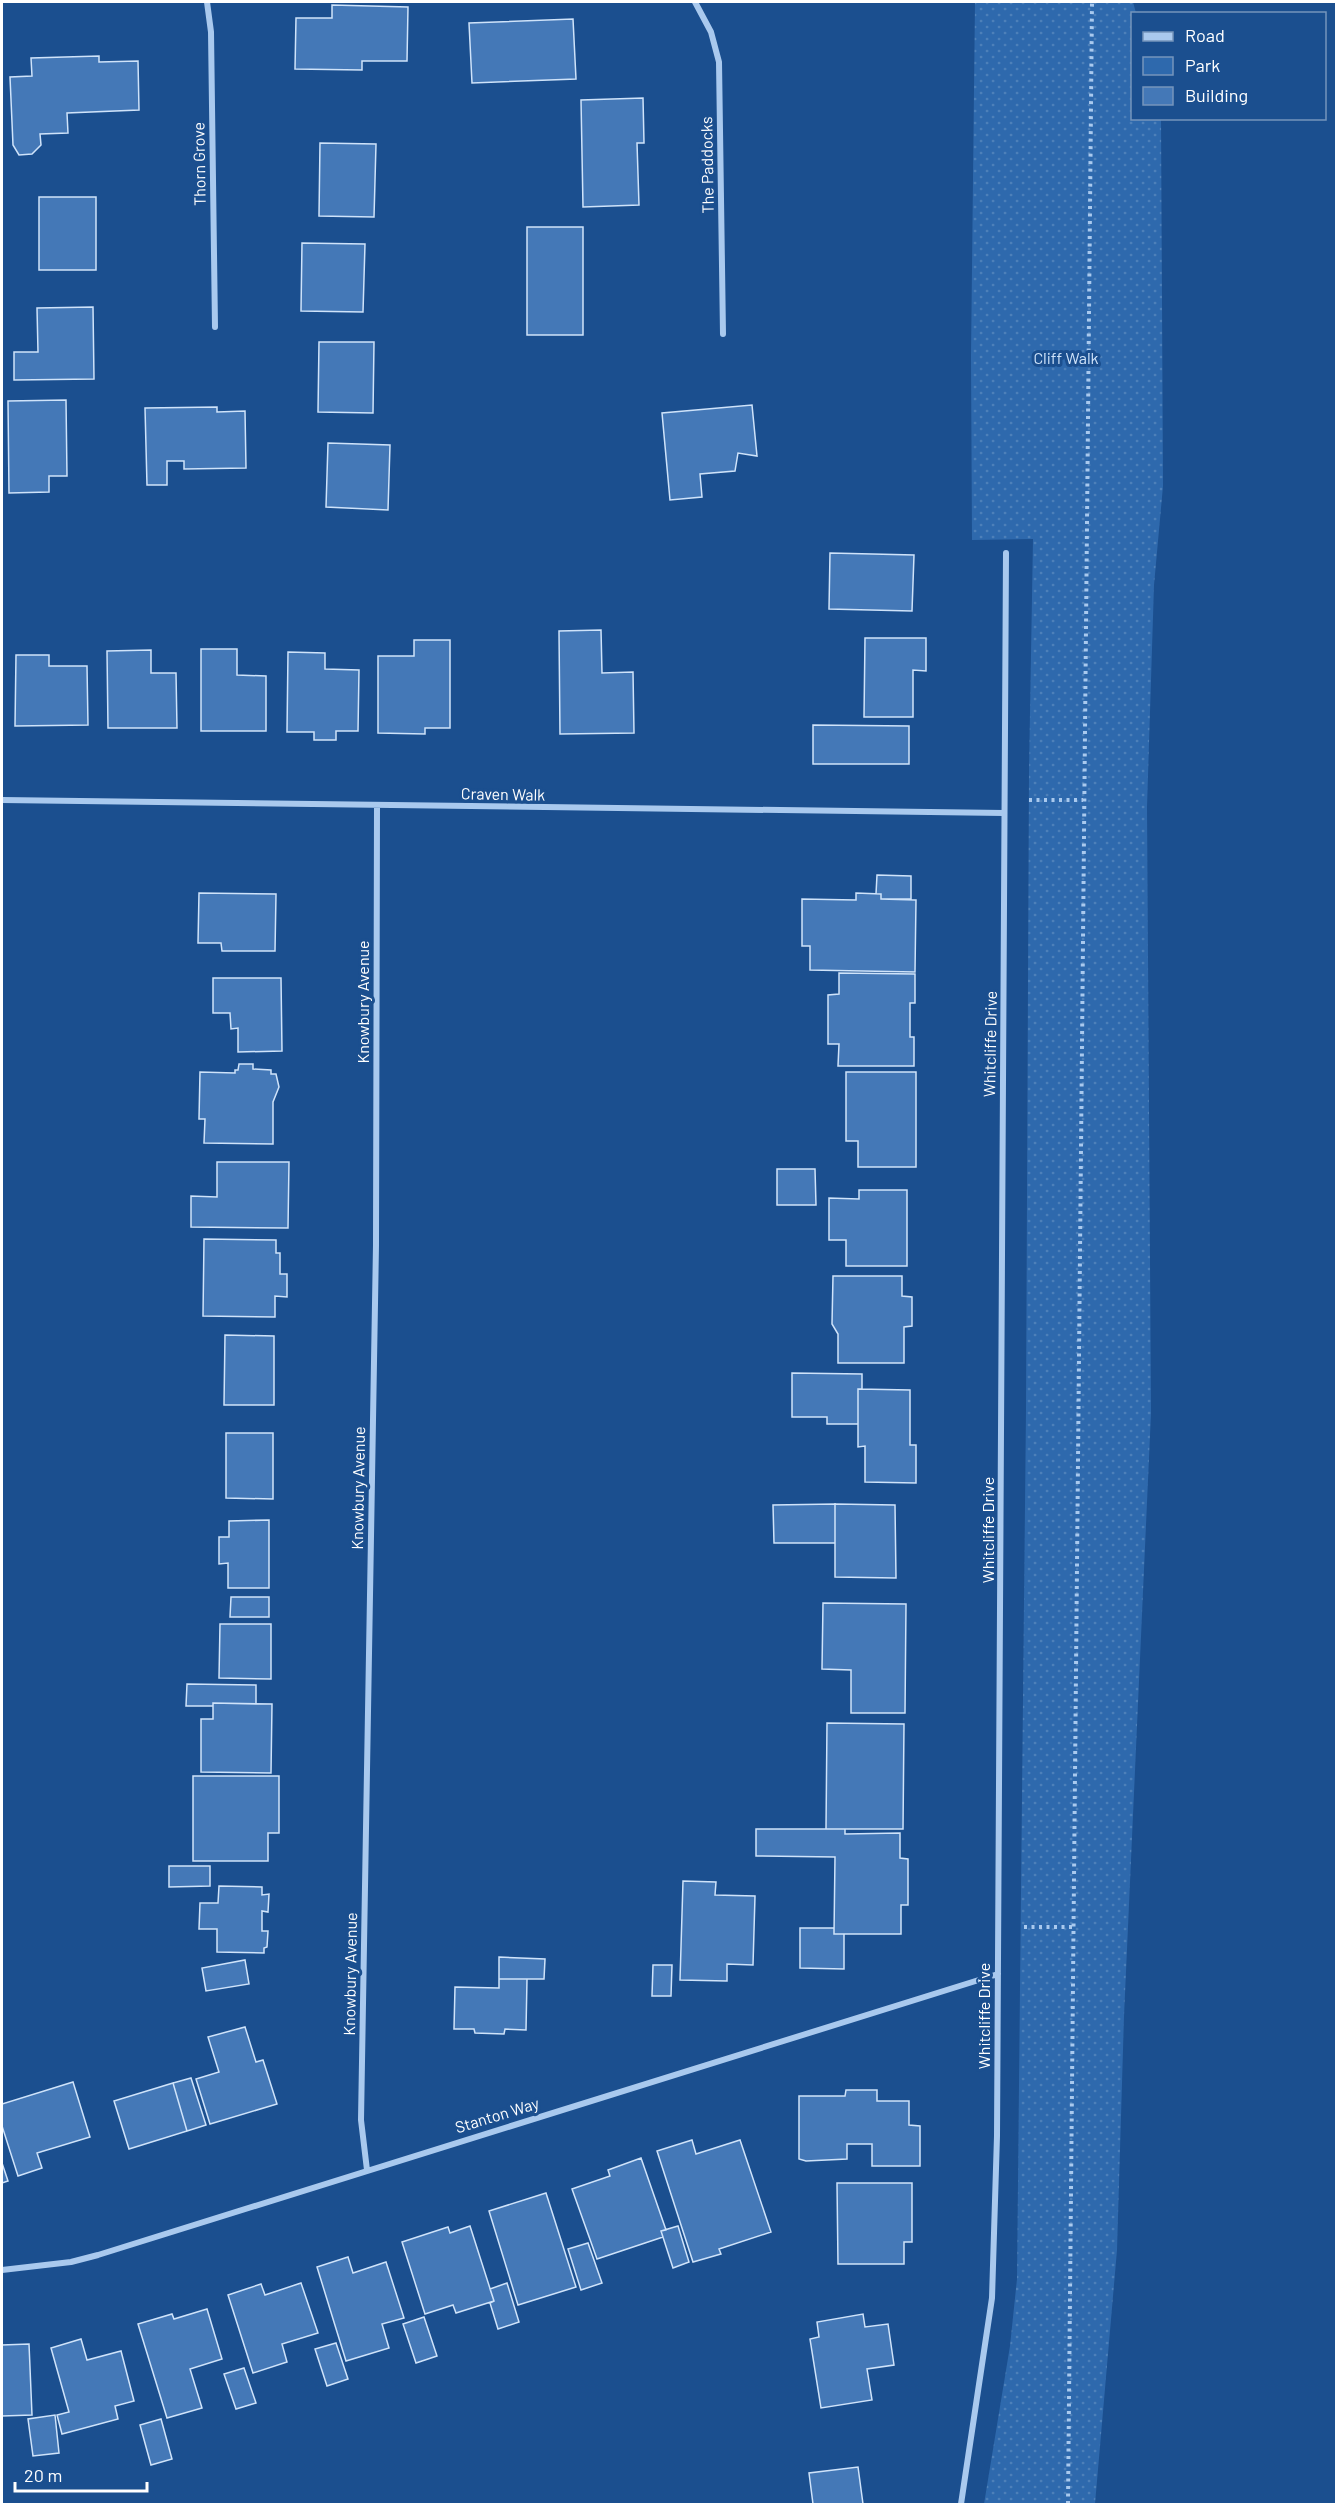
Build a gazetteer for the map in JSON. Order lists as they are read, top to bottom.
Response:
{
  "streets": {
    "street": [
      "Thorn Grove",
      "The Paddocks",
      "Craven Walk",
      "Knowbury Avenue",
      "Whitcliffe Drive",
      "Stanton Way"
    ]
  },
  "crossings": [
    ["Craven Walk", "Knowbury Avenue"],
    ["Craven Walk", "Whitcliffe Drive"],
    ["Knowbury Avenue", "Stanton Way"],
    ["Whitcliffe Drive", "Stanton Way"]
  ],
  "parks": ["Cliff Walk"],
  "legend": ["Road", "Park", "Building"],
  "scale_bar": "20 m"
}
